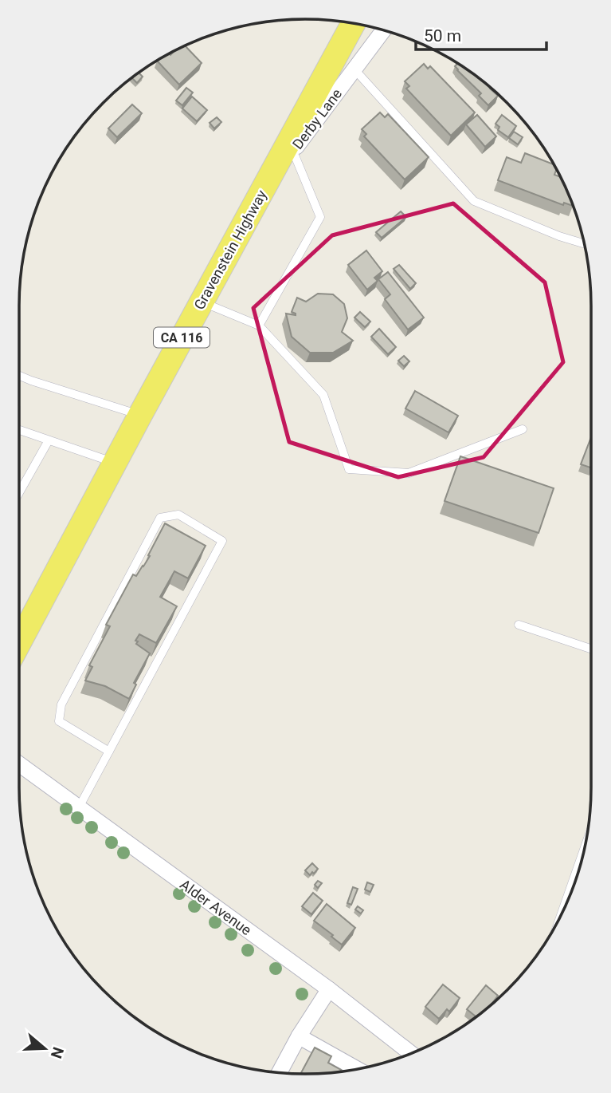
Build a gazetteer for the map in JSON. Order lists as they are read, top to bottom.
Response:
{
  "streets": {
    "main road": ["Gravenstein Highway", "CA 116"],
    "street": ["Derby Lane", "Alder Avenue"]
  },
  "crossings": [
    ["Derby Lane", "Gravenstein Highway"]
  ],
  "scale_bar": "50 m",
  "north": "right"
}
